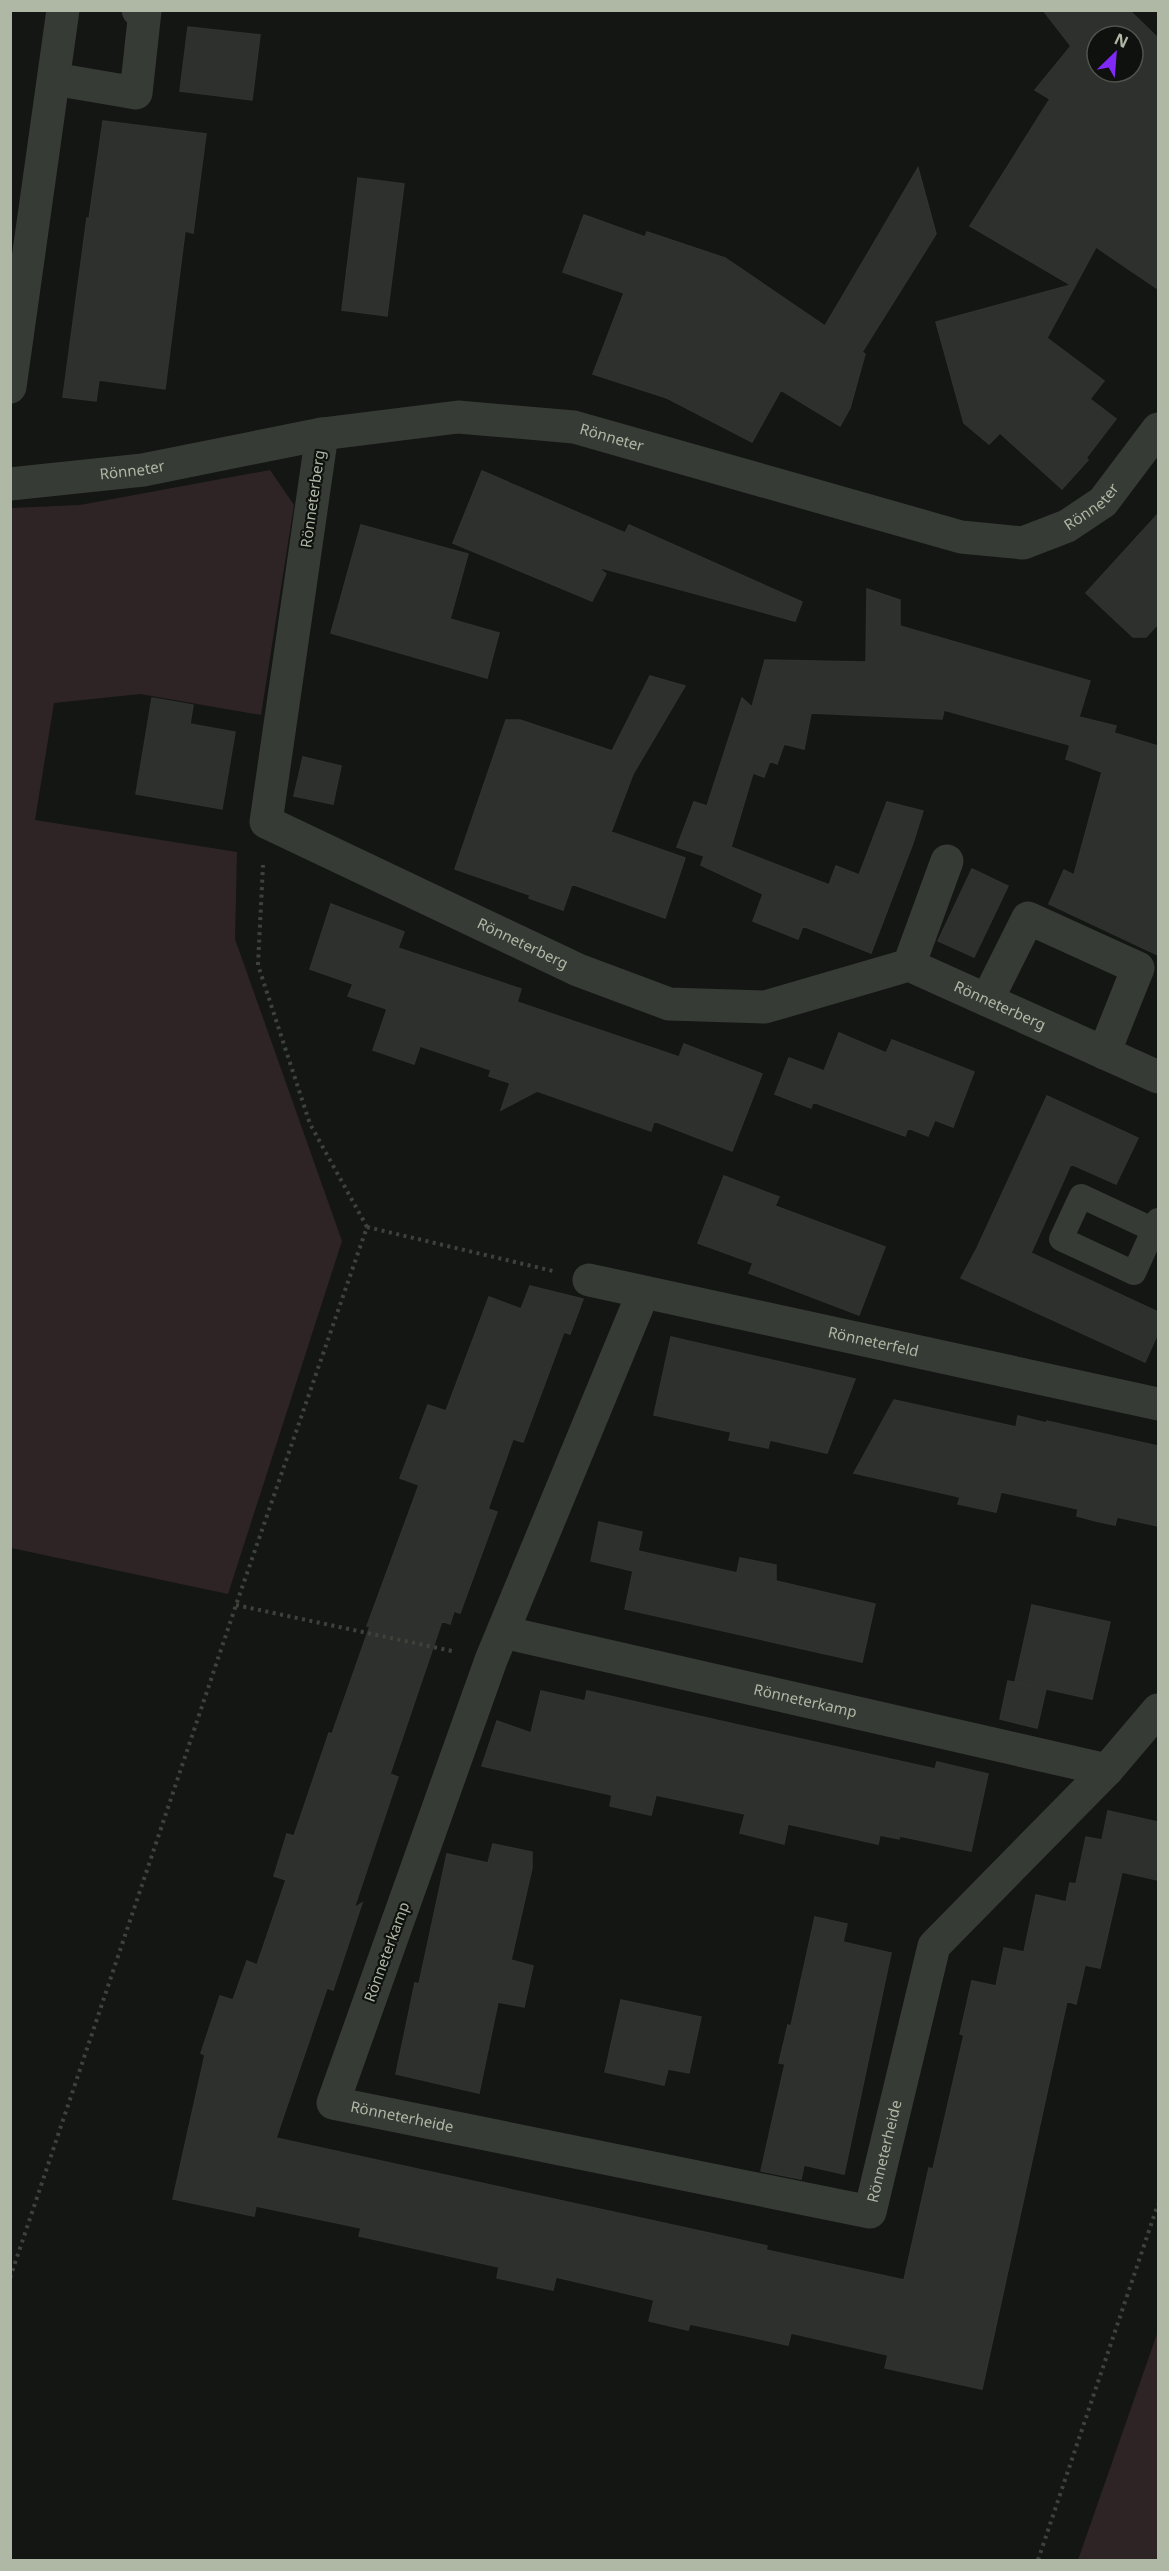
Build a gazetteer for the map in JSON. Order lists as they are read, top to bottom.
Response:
{
  "streets": {
    "street": [
      "Rönneter",
      "Rönneterberg",
      "Rönneterfeld",
      "Rönneterkamp",
      "Rönneterheide"
    ]
  },
  "crossings": [
    ["Rönneter", "Rönneterberg"],
    ["Rönneterfeld", "Rönneterkamp"],
    ["Rönneterkamp", "Rönneterheide"]
  ],
  "north": "top right"
}
